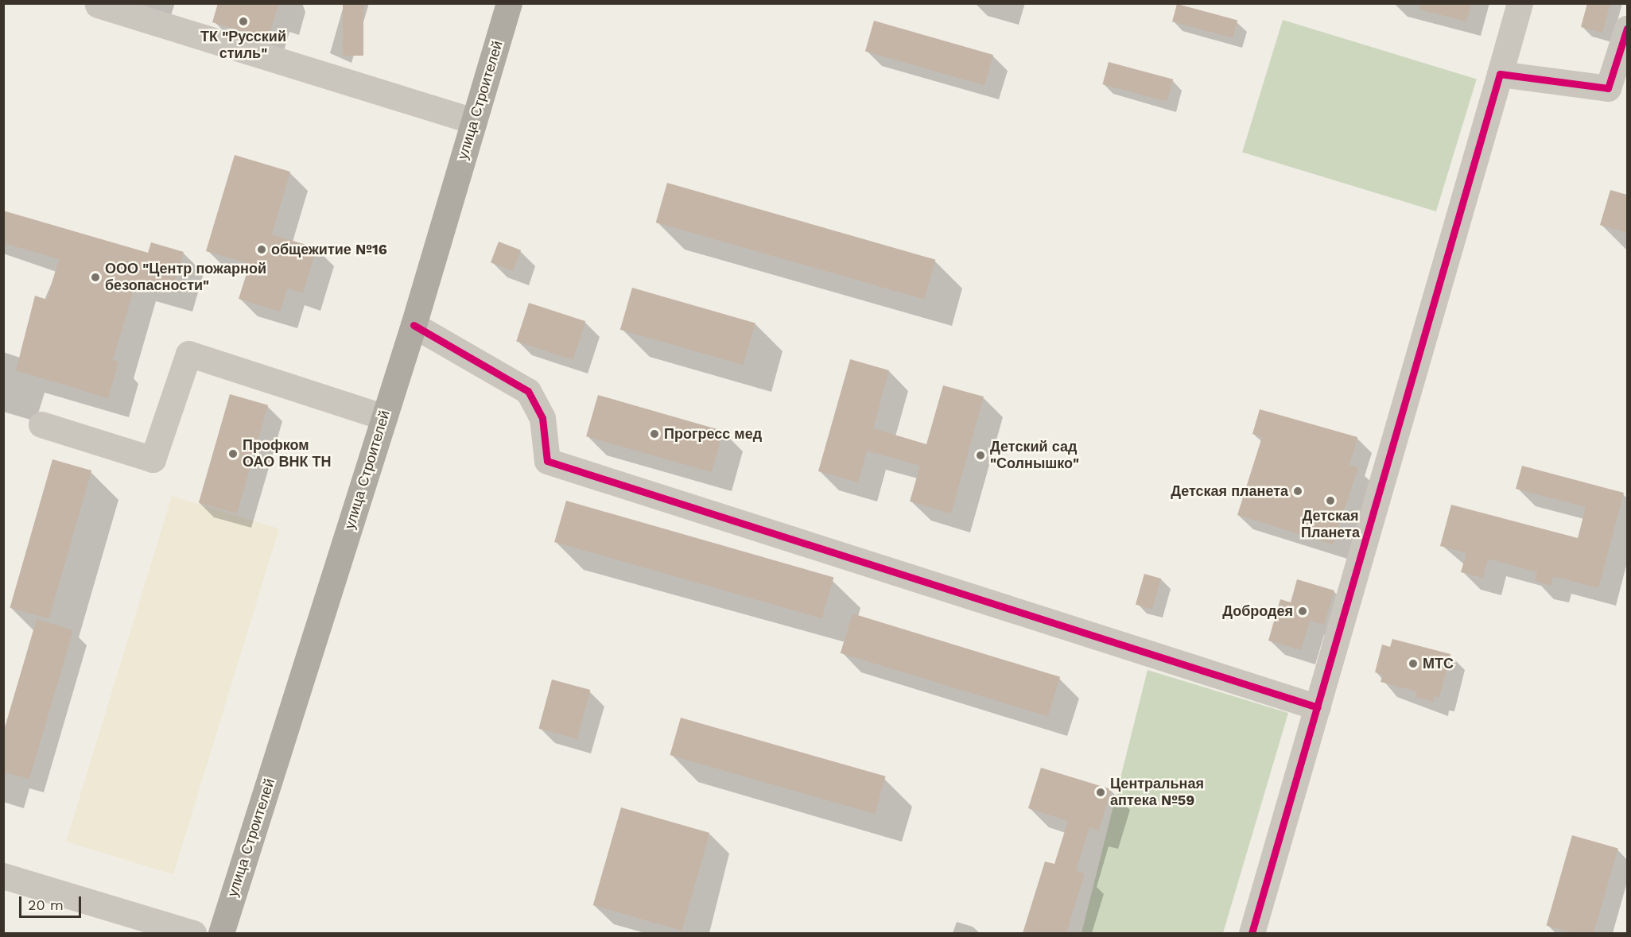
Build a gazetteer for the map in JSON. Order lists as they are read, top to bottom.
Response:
{
  "streets": {
    "main road": ["улица Строителей"]
  },
  "places": [
    "ТК \"Русский стиль\"",
    "общежитие №16",
    "ООО \"Центр пожарной безопасности\"",
    "Прогресс мед",
    "Профком ОАО ВНК ТН",
    "Детский сад \"Солнышко\"",
    "Детская планета",
    "Детская Планета",
    "Добродея",
    "МТС",
    "Центральная аптека №59"
  ],
  "scale_bar": "20 m"
}
